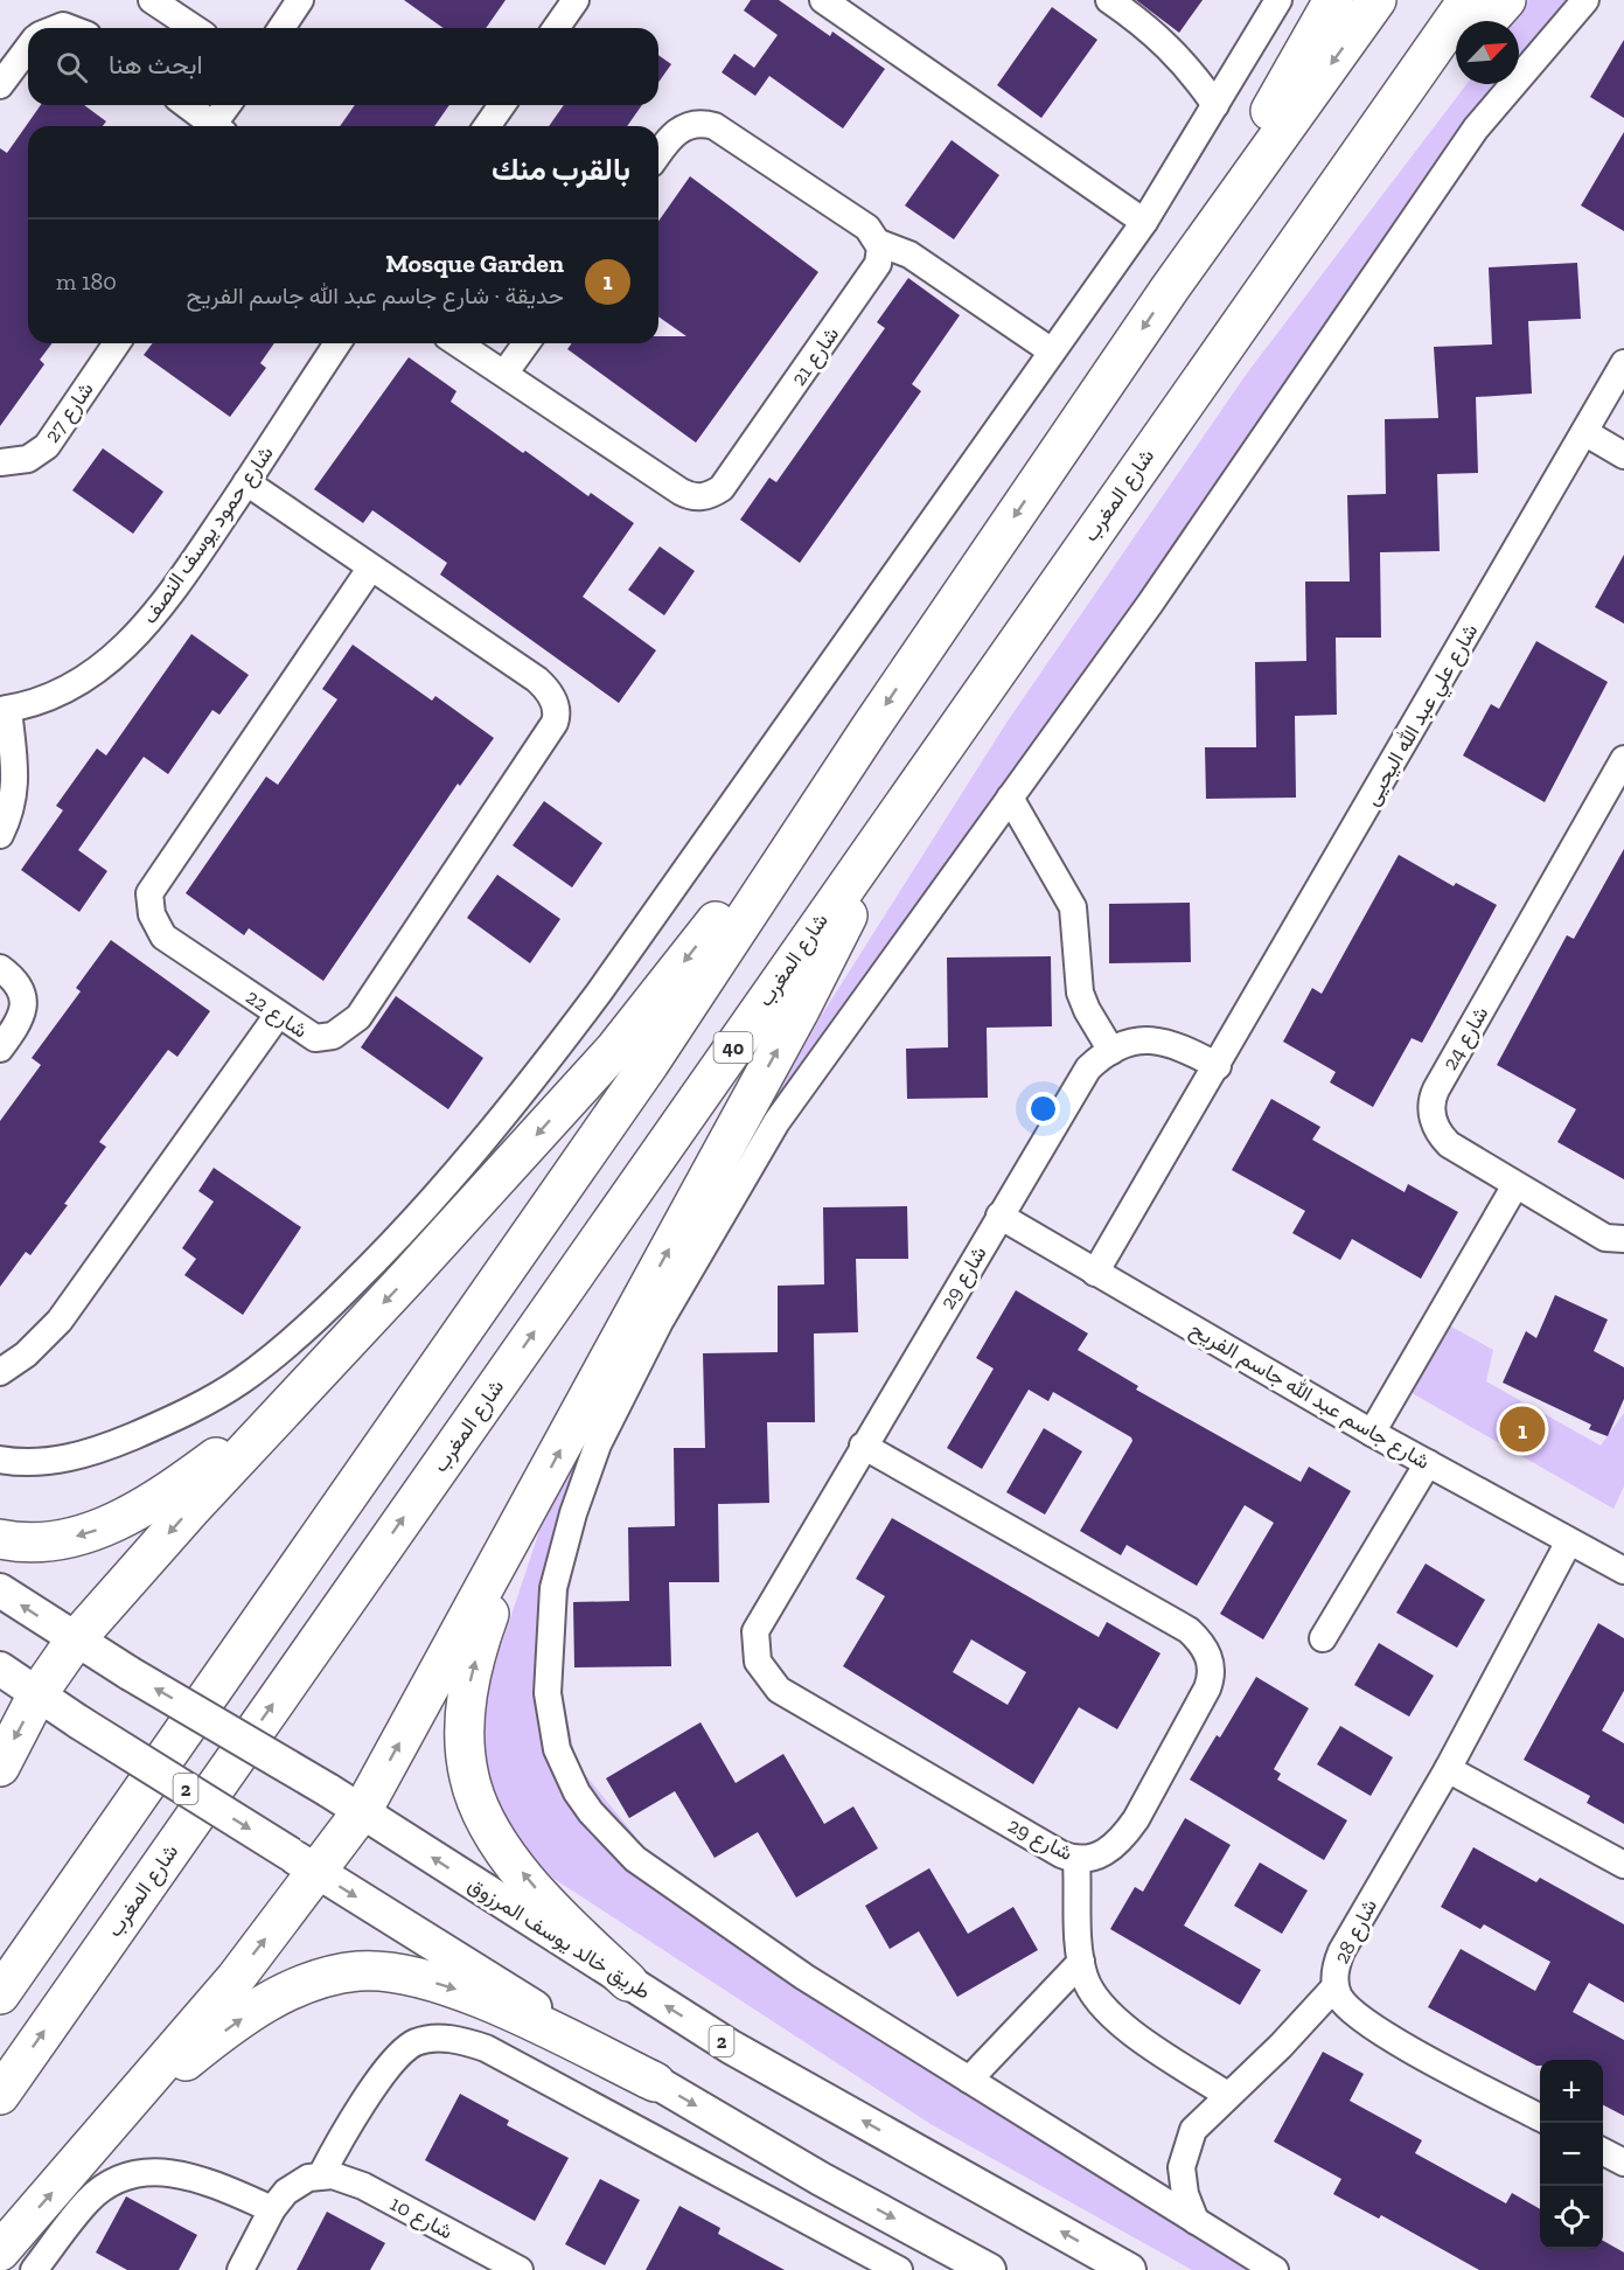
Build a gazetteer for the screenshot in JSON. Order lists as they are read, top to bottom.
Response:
{
  "streets": {
    "highway": ["شارع المغرب", "40"],
    "main road": ["2", "طريق خالد يوسف المرزوق"],
    "street": [
      "شارع 21",
      "شارع 27",
      "شارع حمود يوسف النصف",
      "شارع علي عبد الله اليحيى",
      "شارع 22",
      "شارع 24",
      "شارع 29",
      "شارع جاسم عبد الله جاسم الفريح",
      "شارع 28",
      "شارع 10"
    ]
  },
  "crossings": [
    ["شارع حمود يوسف النصف", "شارع 22"],
    ["شارع علي عبد الله اليحيى", "شارع جاسم عبد الله جاسم الفريح"],
    ["شارع 29", "شارع جاسم عبد الله جاسم الفريح"],
    ["شارع جاسم عبد الله جاسم الفريح", "شارع 28"]
  ],
  "north": "top right",
  "page": {
    "search": "ابحث هنا",
    "heading": "بالقرب منك",
    "list": [
      {
        "mark": "1",
        "name": "Mosque Garden",
        "note": "حديقة · شارع جاسم عبد الله جاسم الفريح",
        "value": "180 m"
      }
    ],
    "pins": "1",
    "map_buttons": ["+", "−"]
  }
}
